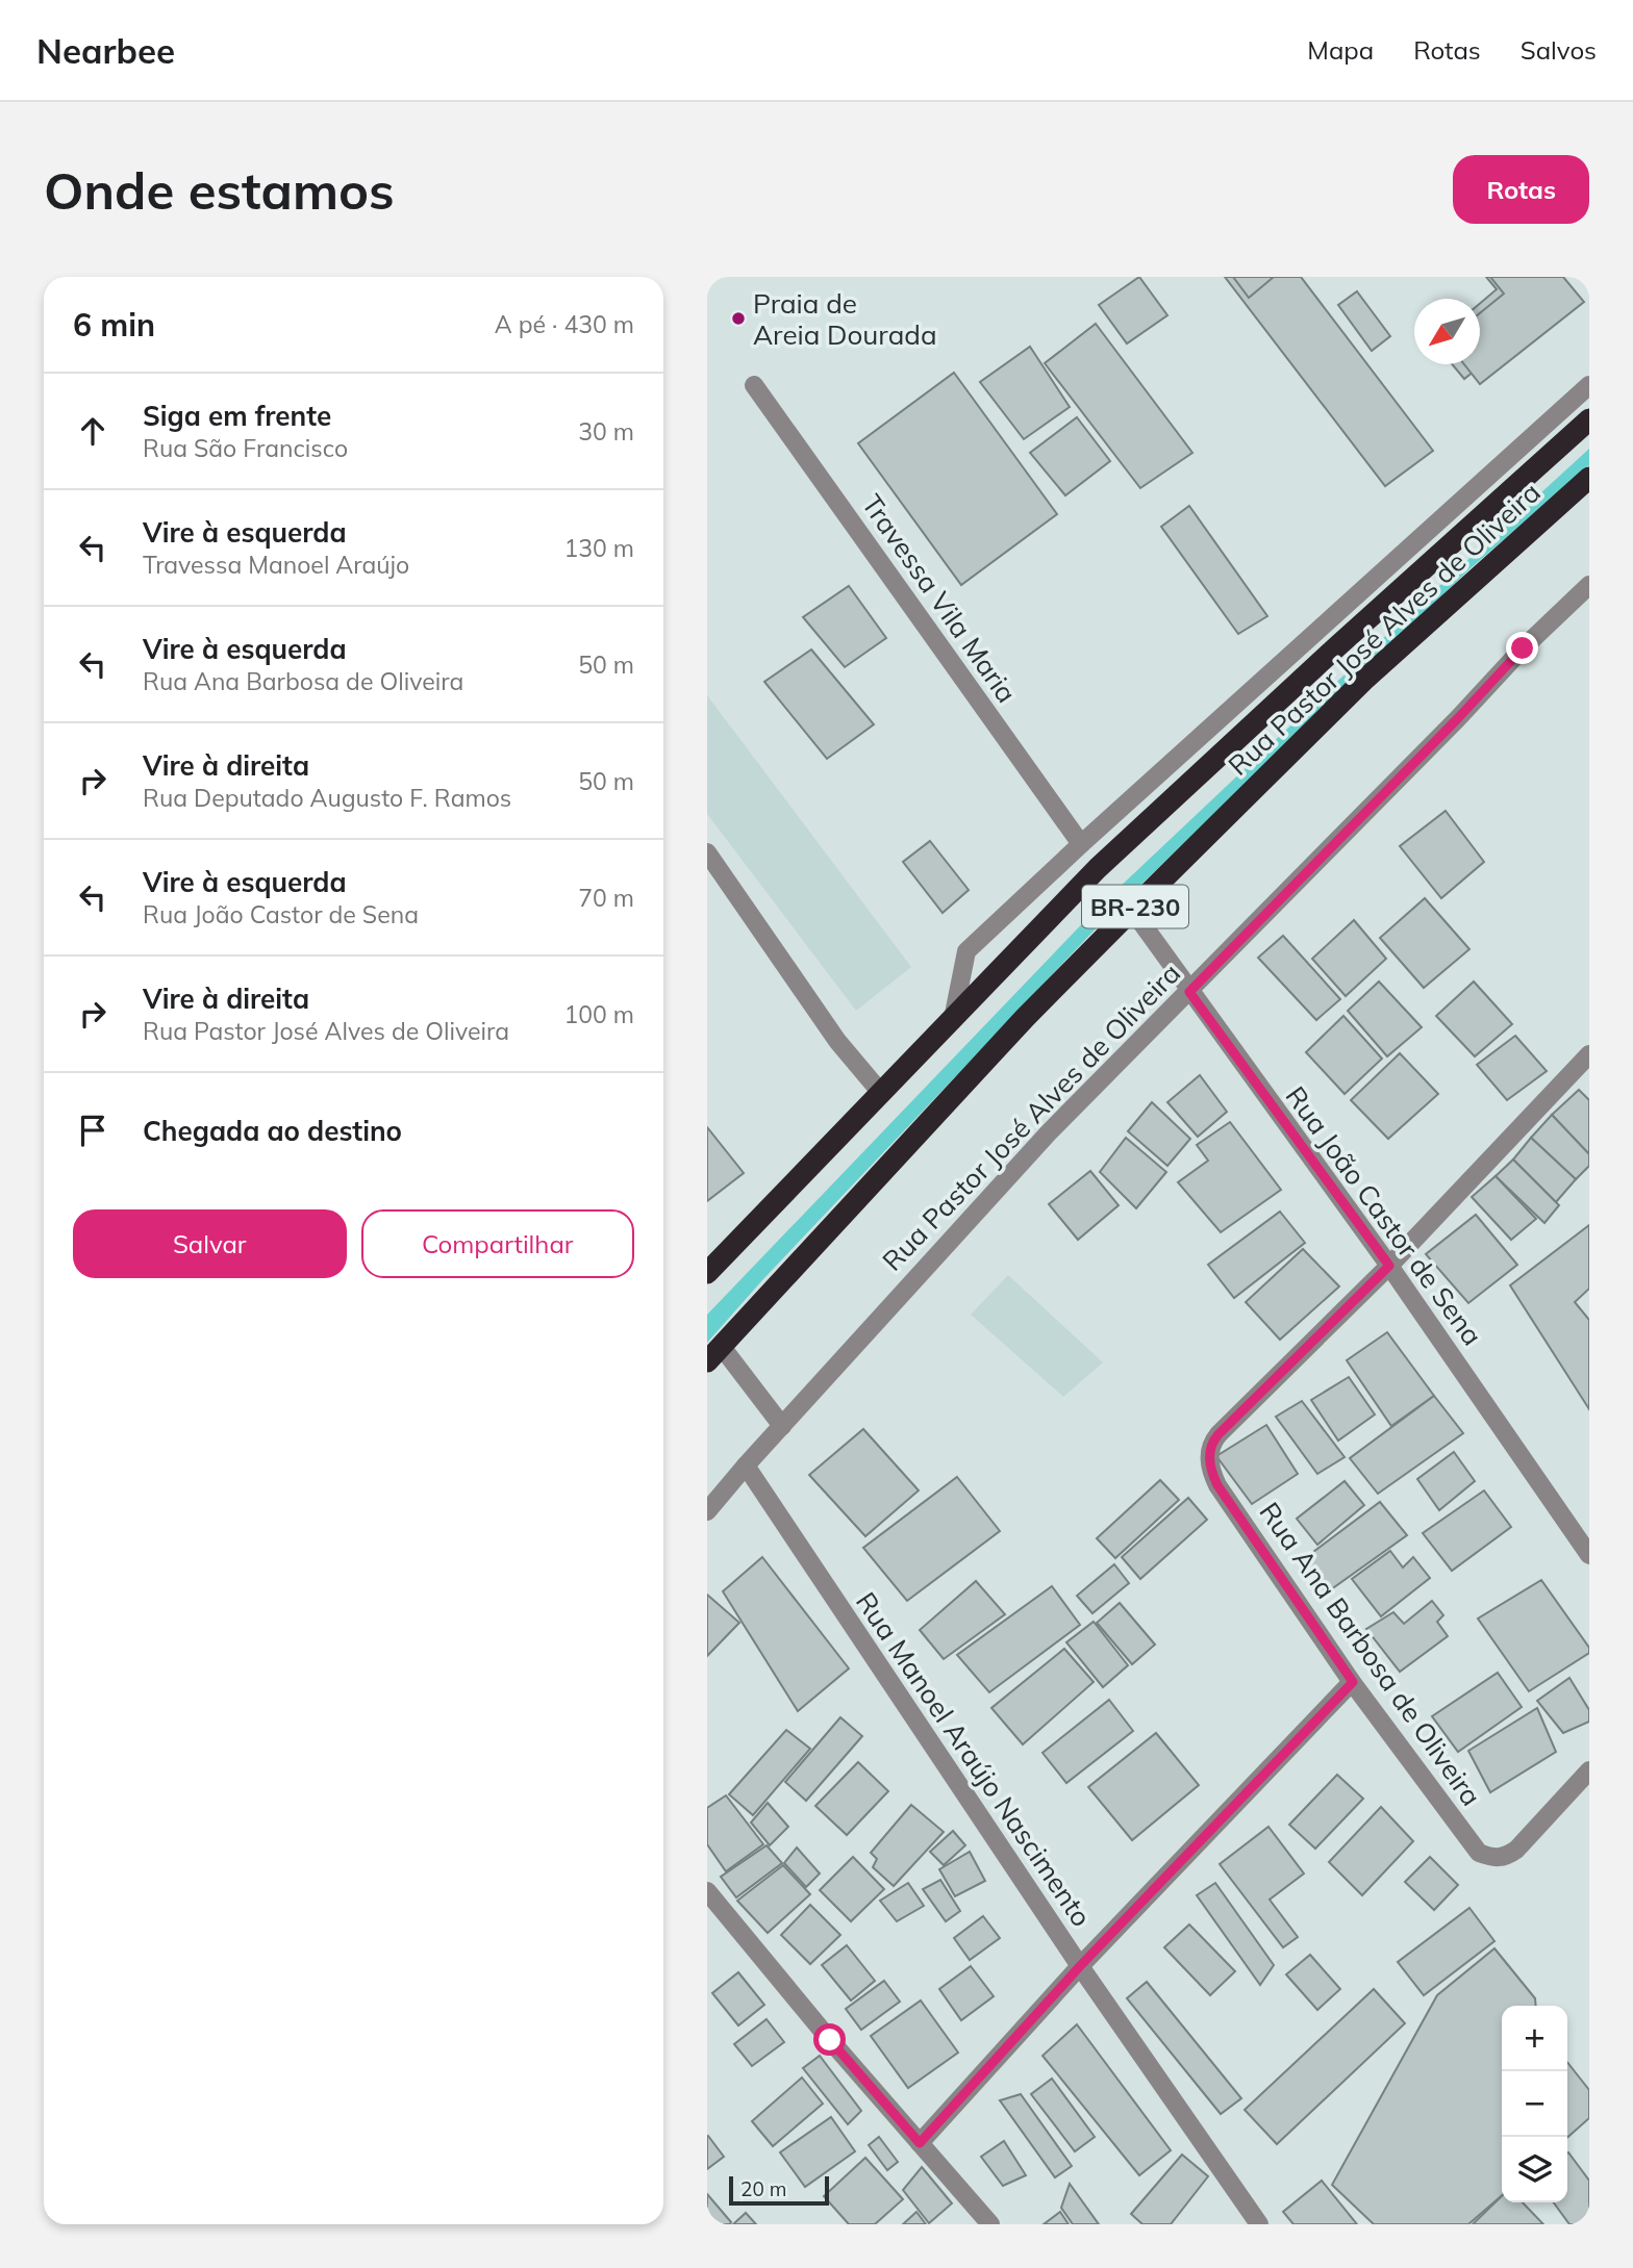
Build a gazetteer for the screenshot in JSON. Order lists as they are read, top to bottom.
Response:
{
  "streets": {
    "highway": ["Rua Pastor José Alves de Oliveira", "BR-230"],
    "street": [
      "Travessa Vila Maria",
      "Rua João Castor de Sena",
      "Rua Ana Barbosa de Oliveira",
      "Rua Manoel Araújo Nascimento"
    ]
  },
  "crossings": [
    ["Rua Pastor José Alves de Oliveira", "Rua João Castor de Sena"],
    ["Rua Pastor José Alves de Oliveira", "Rua Manoel Araújo Nascimento"],
    ["Rua João Castor de Sena", "Rua Ana Barbosa de Oliveira"]
  ],
  "places": ["Praia de Areia Dourada"],
  "scale_bar": "20 m",
  "north": "bottom left",
  "page": {
    "header": "Nearbee",
    "nav": ["Mapa", "Rotas", "Salvos"],
    "buttons": [
      "Rotas",
      ["Salvar", "Compartilhar"]
    ],
    "title": "Onde estamos",
    "heading": ["6 min", "A pé · 430 m"],
    "list": [
      ["Siga em frente", "Rua São Francisco", "30 m"],
      ["Vire à esquerda", "Travessa Manoel Araújo", "130 m"],
      ["Vire à esquerda", "Rua Ana Barbosa de Oliveira", "50 m"],
      ["Vire à direita", "Rua Deputado Augusto F. Ramos", "50 m"],
      ["Vire à esquerda", "Rua João Castor de Sena", "70 m"],
      ["Vire à direita", "Rua Pastor José Alves de Oliveira", "100 m"],
      "Chegada ao destino"
    ],
    "map_buttons": ["+", "−"],
    "scale": "20 m"
  }
}
